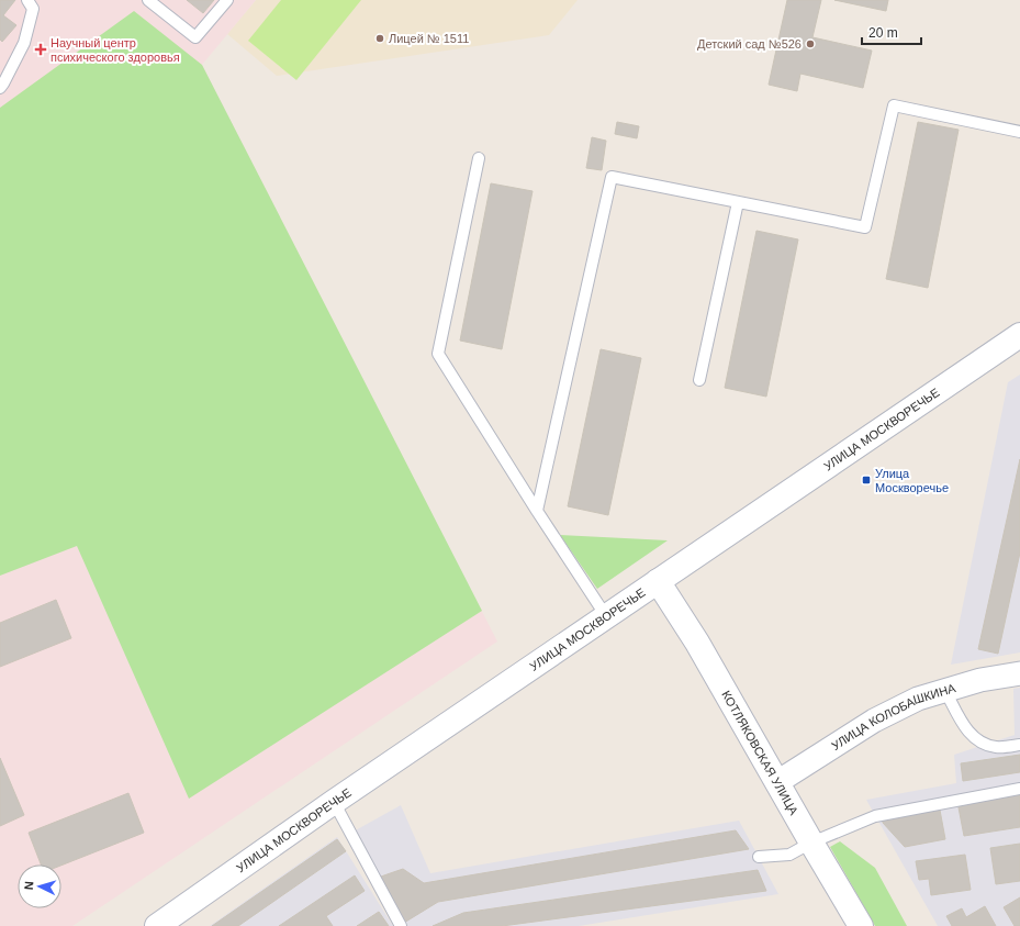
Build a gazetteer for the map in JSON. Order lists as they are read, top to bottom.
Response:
{
  "streets": {
    "main road": ["УЛИЦА МОСКВОРЕЧЬЕ", "КОТЛЯКОВСКАЯ УЛИЦА"],
    "street": ["УЛИЦА КОЛОБАШКИНА"]
  },
  "crossings": [
    ["УЛИЦА МОСКВОРЕЧЬЕ", "КОТЛЯКОВСКАЯ УЛИЦА"],
    ["УЛИЦА КОЛОБАШКИНА", "КОТЛЯКОВСКАЯ УЛИЦА"]
  ],
  "places": {
    "other": ["Лицей № 1511", "Детский сад №526"],
    "health": ["Научный центр психического здоровья"],
    "transit": ["Улица Москворечье"]
  },
  "scale_bar": "20 m",
  "north": "left"
}
